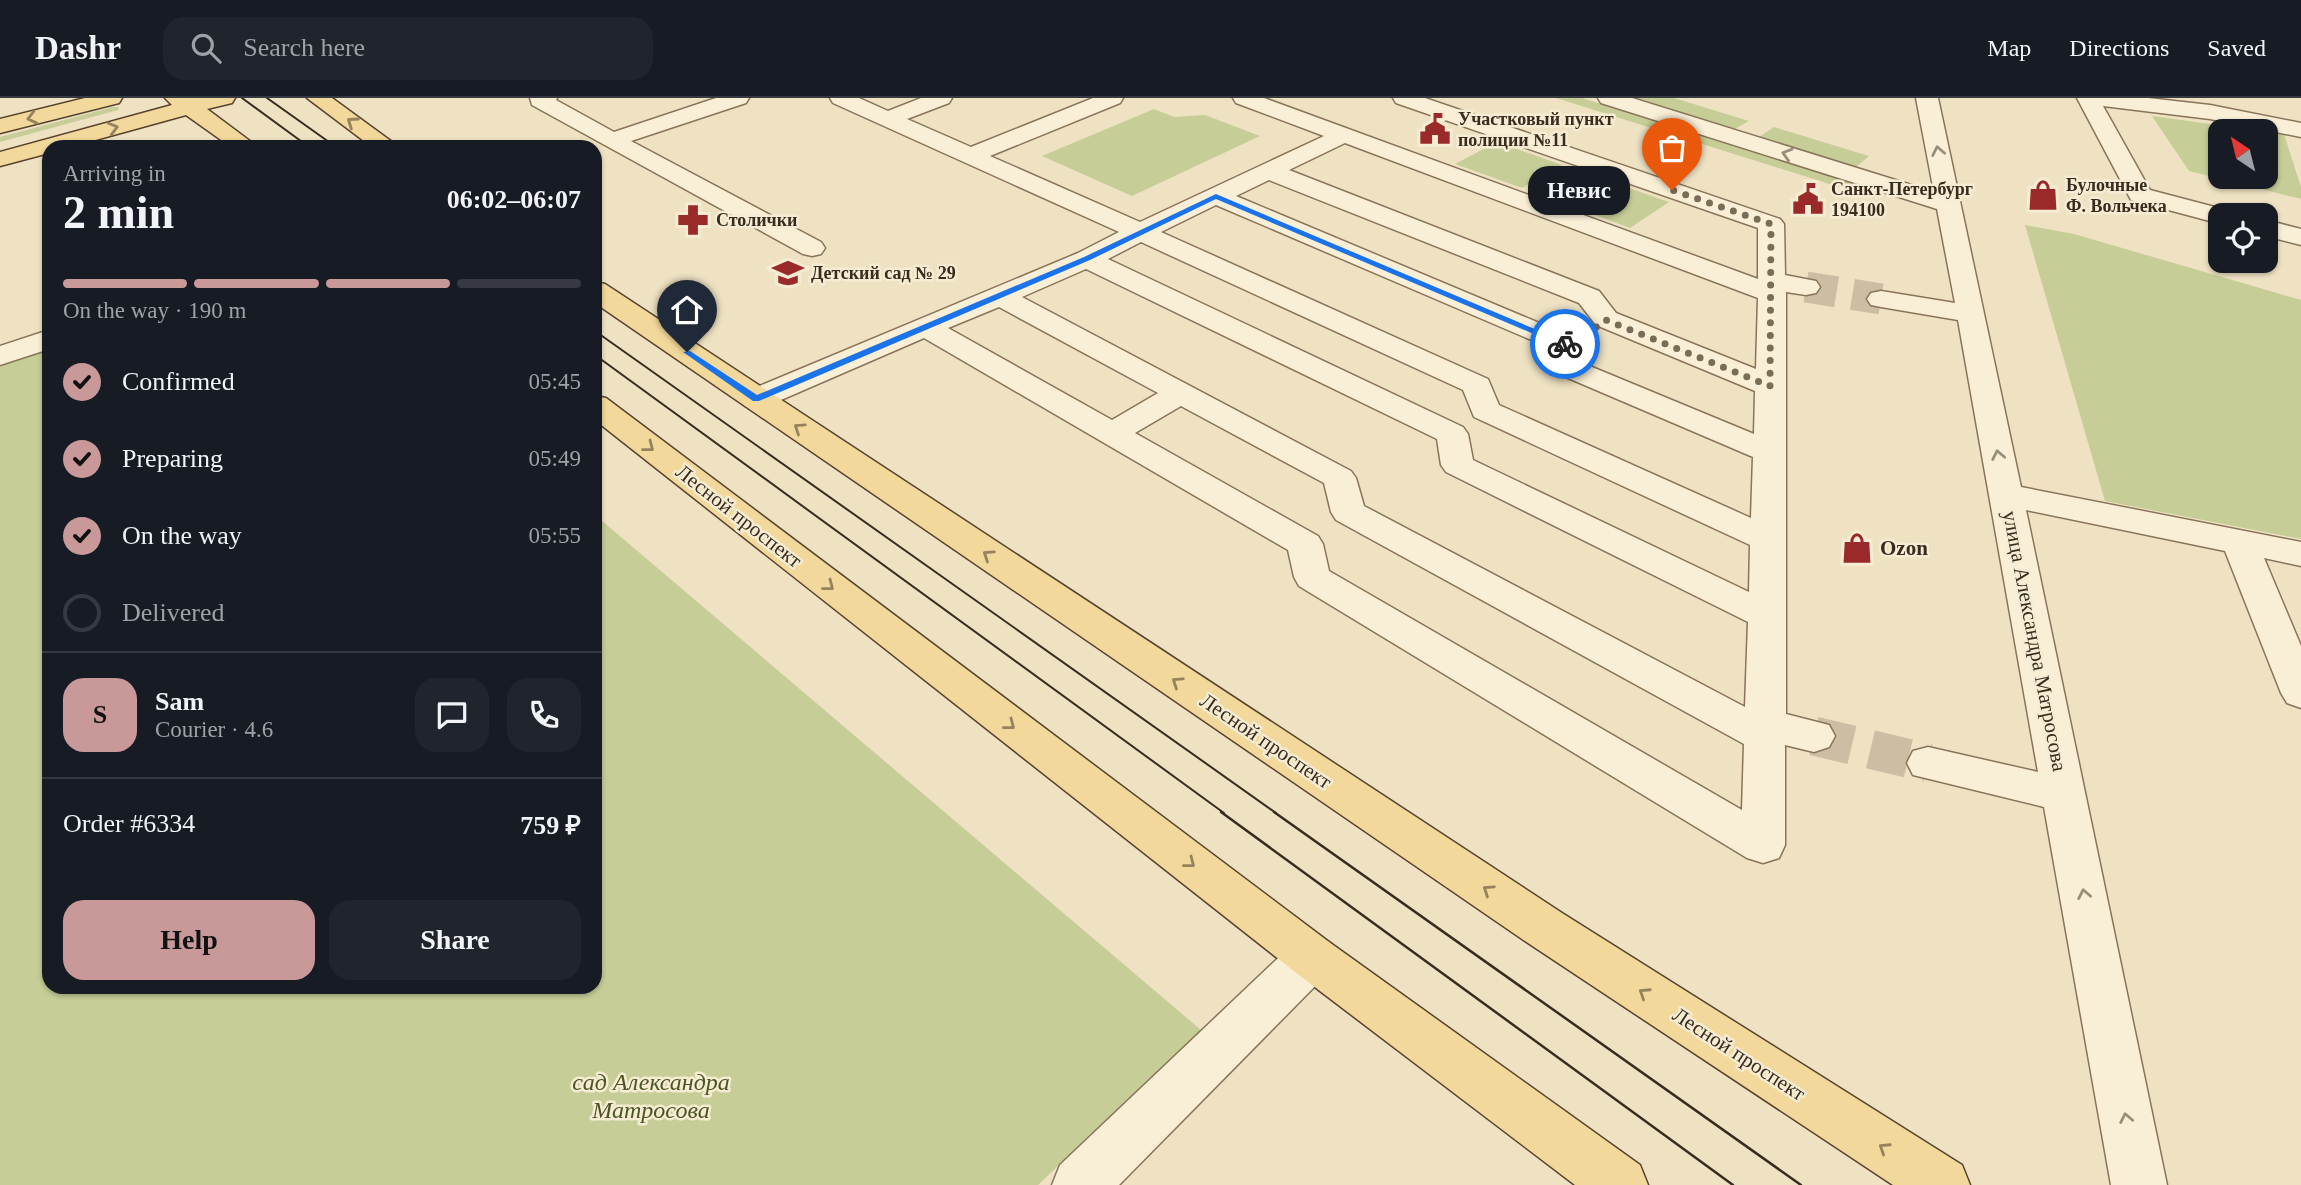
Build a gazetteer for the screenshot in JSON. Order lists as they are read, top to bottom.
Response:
{
  "streets": {
    "main road": ["Лесной проспект"],
    "street": ["улица Александра Матросова"]
  },
  "one_way": ["улица Александра Матросова"],
  "parks": ["cад Александра Матросова"],
  "places": {
    "public building": ["Участковый пункт полиции №11", "Санкт-Петербург 194100"],
    "other": ["Невис"],
    "shop": ["Булочные Ф. Вольчека", "Ozon"],
    "pharmacy": ["Столички"],
    "school or university": ["Детский сад № 29"]
  },
  "north": "top left",
  "page": {
    "header": "Dashr",
    "search": "Search here",
    "nav": ["Map", "Directions", "Saved"],
    "heading": ["2 min", "Arriving in", "06:02–06:07"],
    "panel": [
      "Sam",
      "Courier · 4.6",
      "Order #6334",
      "759 ₽"
    ],
    "bubble": "Невис",
    "bar": "On the way · 190 m",
    "list": [
      ["Confirmed", "05:45"],
      ["Preparing", "05:49"],
      ["On the way", "05:55"],
      "Delivered"
    ],
    "round": "S",
    "buttons": ["Help", "Share"]
  }
}
